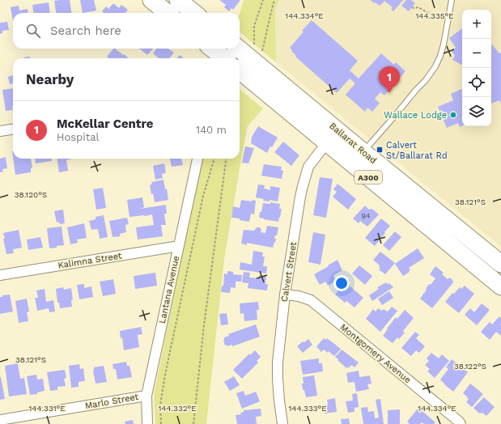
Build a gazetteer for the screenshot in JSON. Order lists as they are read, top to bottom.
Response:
{
  "streets": {
    "highway": ["Ballarat Road", "A300"],
    "street": [
      "Kalimna Street",
      "Calvert Street",
      "Lantana Avenue",
      "Montgomery Avenue",
      "Marlo Street"
    ]
  },
  "crossings": [
    ["Ballarat Road", "Calvert Street"],
    ["Kalimna Street", "Lantana Avenue"],
    ["Calvert Street", "Montgomery Avenue"],
    ["Lantana Avenue", "Marlo Street"]
  ],
  "places": {
    "other": ["Wallace Lodge"],
    "transit": ["Calvert St/Ballarat Rd"]
  },
  "house_numbers": ["94"],
  "page": {
    "map_buttons": ["+", "−"],
    "search": "Search here",
    "heading": "Nearby",
    "pins": "1",
    "list": [
      {
        "mark": "1",
        "name": "McKellar Centre",
        "note": "Hospital",
        "value": "140 m"
      }
    ]
  },
  "coordinates": [
    "144.334°E",
    "144.335°E",
    "38.120°S",
    "38.121°S",
    "38.122°S",
    "144.331°E",
    "144.332°E",
    "144.333°E"
  ]
}
